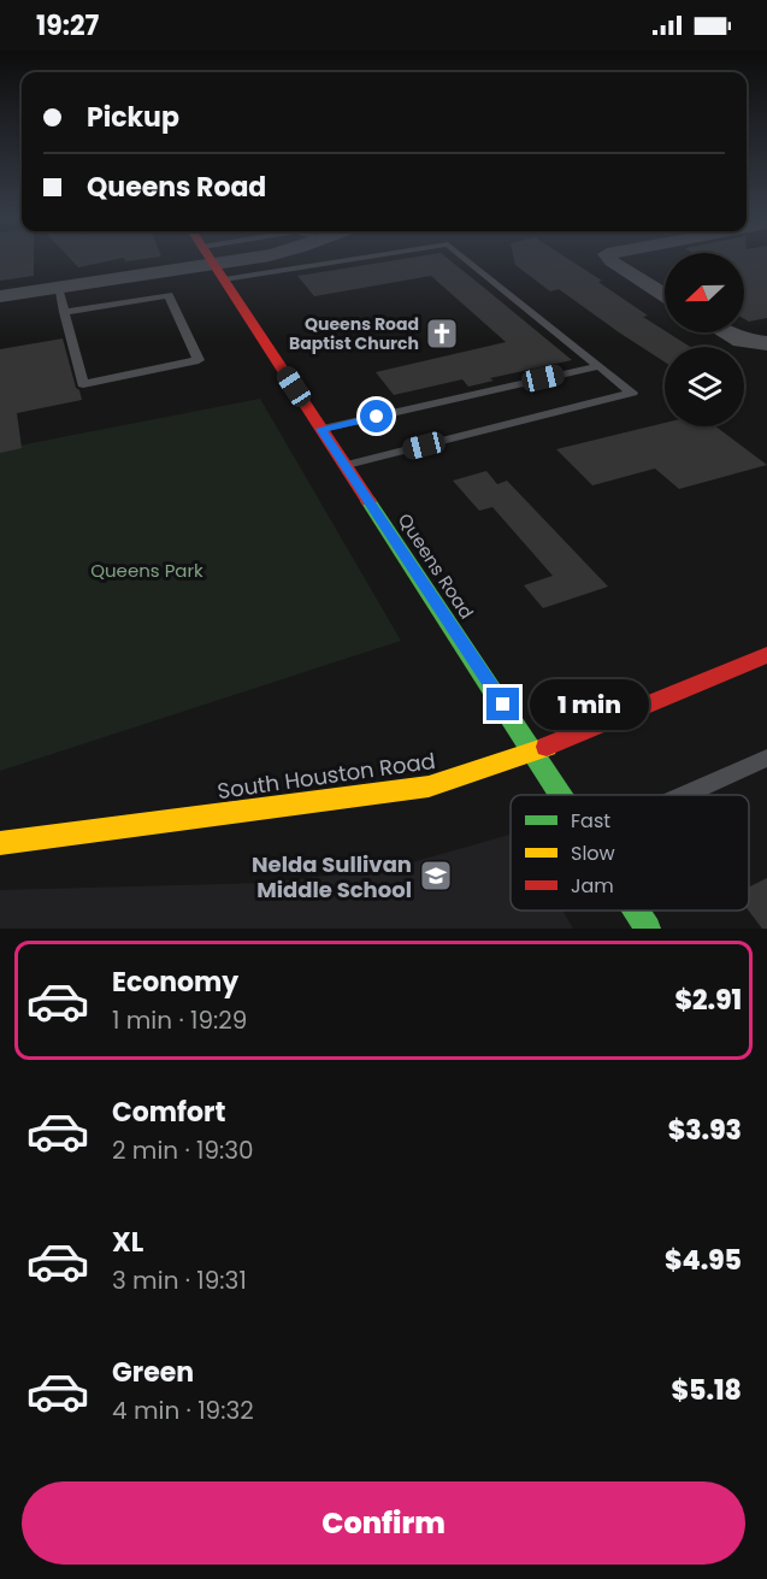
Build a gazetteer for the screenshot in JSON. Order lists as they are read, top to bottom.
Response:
{
  "streets": {
    "street": ["Queens Road", "South Houston Road"]
  },
  "crossings": [
    ["Queens Road", "South Houston Road"]
  ],
  "parks": ["Queens Park"],
  "places": {
    "church": ["Queens Road Baptist Church"],
    "school or university": ["Nelda Sullivan Middle School"]
  },
  "legend": ["Fast", "Slow", "Jam"],
  "north": "left",
  "page": {
    "status": "19:27",
    "banner": ["Pickup", "Queens Road"],
    "bubble": "1 min",
    "list": [
      {
        "name": "Economy",
        "note": "1 min · 19:29",
        "value": "$2.91"
      },
      {
        "name": "Comfort",
        "note": "2 min · 19:30",
        "value": "$3.93"
      },
      {
        "name": "XL",
        "note": "3 min · 19:31",
        "value": "$4.95"
      },
      {
        "name": "Green",
        "note": "4 min · 19:32",
        "value": "$5.18"
      }
    ],
    "buttons": "Confirm"
  }
}
